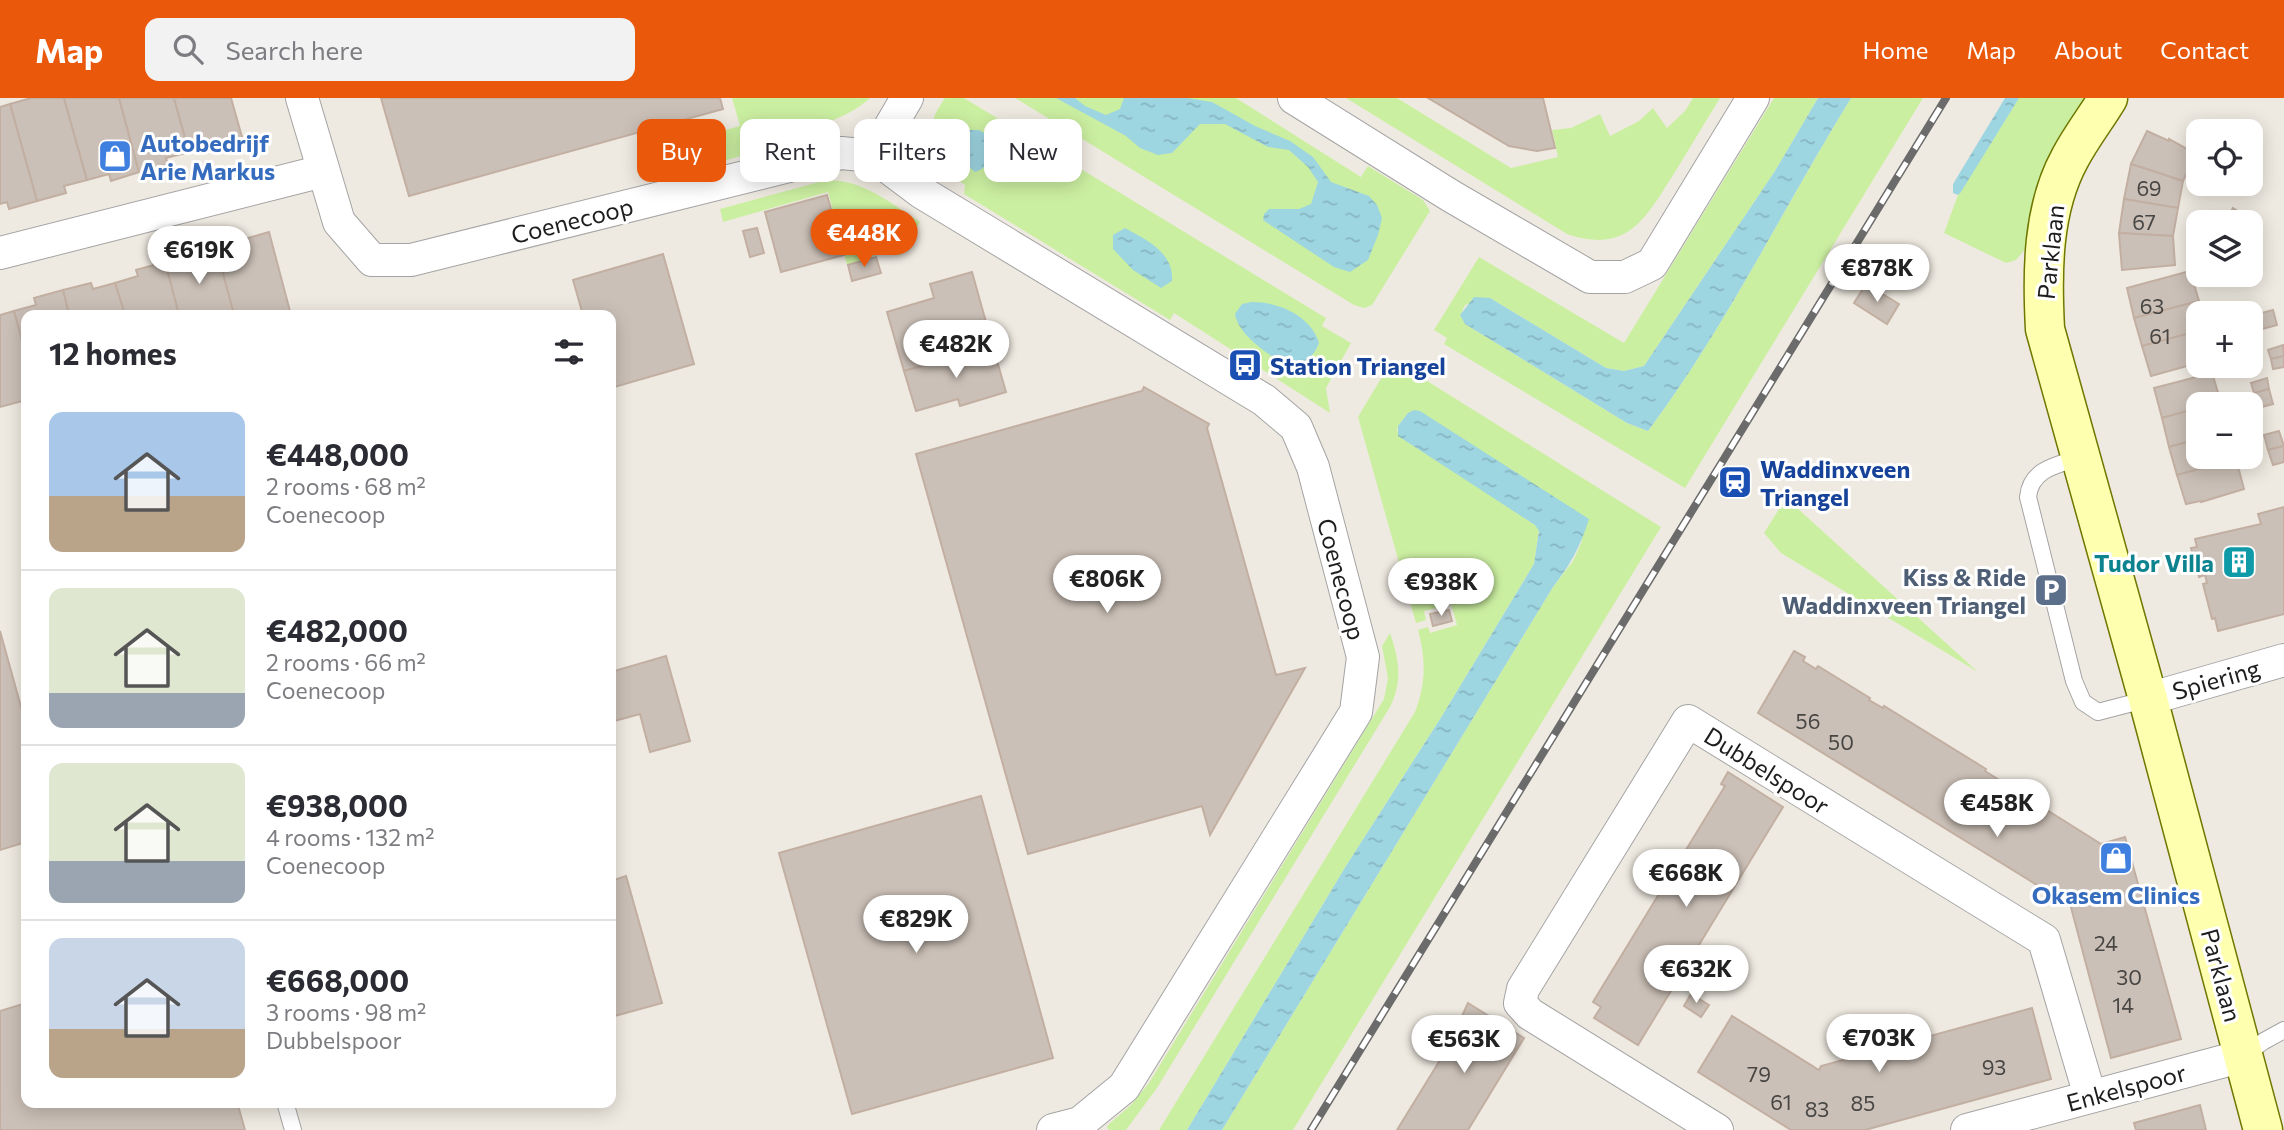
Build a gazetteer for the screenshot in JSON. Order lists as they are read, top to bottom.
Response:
{
  "streets": {
    "street": [
      "Coenecoop",
      "Parklaan",
      "Spiering",
      "Dubbelspoor",
      "Enkelspoor"
    ]
  },
  "crossings": [
    ["Parklaan", "Spiering"],
    ["Parklaan", "Enkelspoor"],
    ["Dubbelspoor", "Enkelspoor"]
  ],
  "places": {
    "shop": ["Autobedrijf Arie Markus", "Okasem Clinics"],
    "bus stop": ["Station Triangel"],
    "station": ["Waddinxveen Triangel"],
    "building": ["Tudor Villa"],
    "parking": ["Kiss & Ride Waddinxveen Triangel"]
  },
  "house_numbers": [
    "69",
    "67",
    "63",
    "61",
    "56",
    "50",
    "24",
    "30",
    "14",
    "93",
    "79",
    "61",
    "85",
    "83"
  ],
  "page": {
    "header": "Map",
    "search": "Search here",
    "nav": [
      "Home",
      "Map",
      "About",
      "Contact"
    ],
    "map_buttons": ["+", "−"],
    "chip": [
      "Buy",
      "Rent",
      "Filters",
      "New"
    ],
    "price": [
      "€448K",
      "€619K",
      "€878K",
      "€482K",
      "€806K",
      "€938K",
      "€458K",
      "€668K",
      "€829K",
      "€632K",
      "€703K",
      "€563K"
    ],
    "heading": "12 homes",
    "list": [
      {
        "name": "€448,000",
        "note": "2 rooms · 68 m² · Coenecoop"
      },
      {
        "name": "€482,000",
        "note": "2 rooms · 66 m² · Coenecoop"
      },
      {
        "name": "€938,000",
        "note": "4 rooms · 132 m² · Coenecoop"
      },
      {
        "name": "€668,000",
        "note": "3 rooms · 98 m² · Dubbelspoor"
      }
    ]
  }
}
